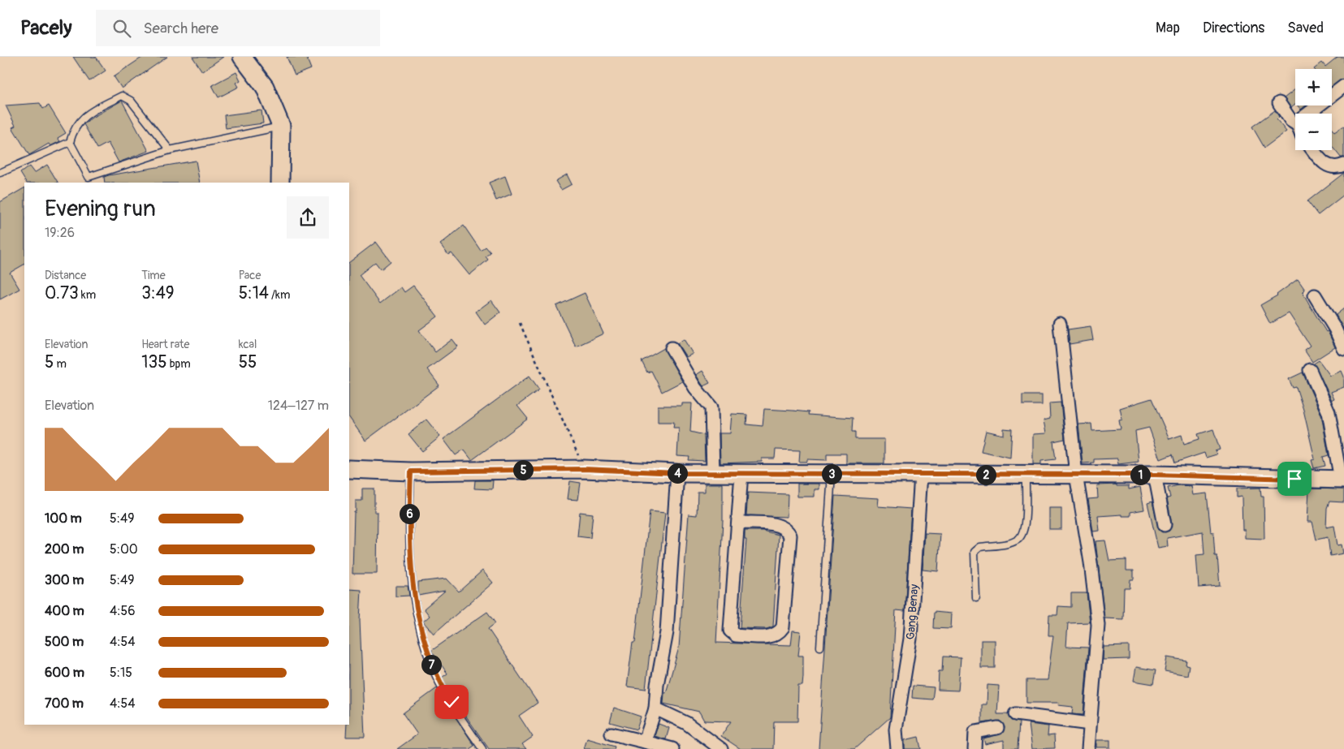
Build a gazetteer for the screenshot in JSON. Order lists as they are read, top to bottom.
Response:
{
  "streets": {
    "street": ["Gang Benay"]
  },
  "page": {
    "header": "Pacely",
    "search": "Search here",
    "nav": ["Map", "Directions", "Saved"],
    "map_buttons": ["+", "−"],
    "heading": ["Evening run", "19:26"],
    "stats": [
      ["Distance", "0.73 km"],
      ["Time", "3:49"],
      ["Pace", "5:14 /km"],
      ["Elevation", "5 m"],
      ["Heart rate", "135 bpm"],
      ["kcal", "55"]
    ],
    "chart": ["Elevation", "124–127 m"],
    "pins": [
      "5",
      "4",
      "3",
      "1",
      "2",
      "6",
      "7"
    ],
    "list": [
      {
        "name": "100 m",
        "note": "5:49"
      },
      {
        "name": "200 m",
        "note": "5:00"
      },
      {
        "name": "300 m",
        "note": "5:49"
      },
      {
        "name": "400 m",
        "note": "4:56"
      },
      {
        "name": "500 m",
        "note": "4:54"
      },
      {
        "name": "600 m",
        "note": "5:15"
      },
      {
        "name": "700 m",
        "note": "4:54"
      }
    ]
  }
}
